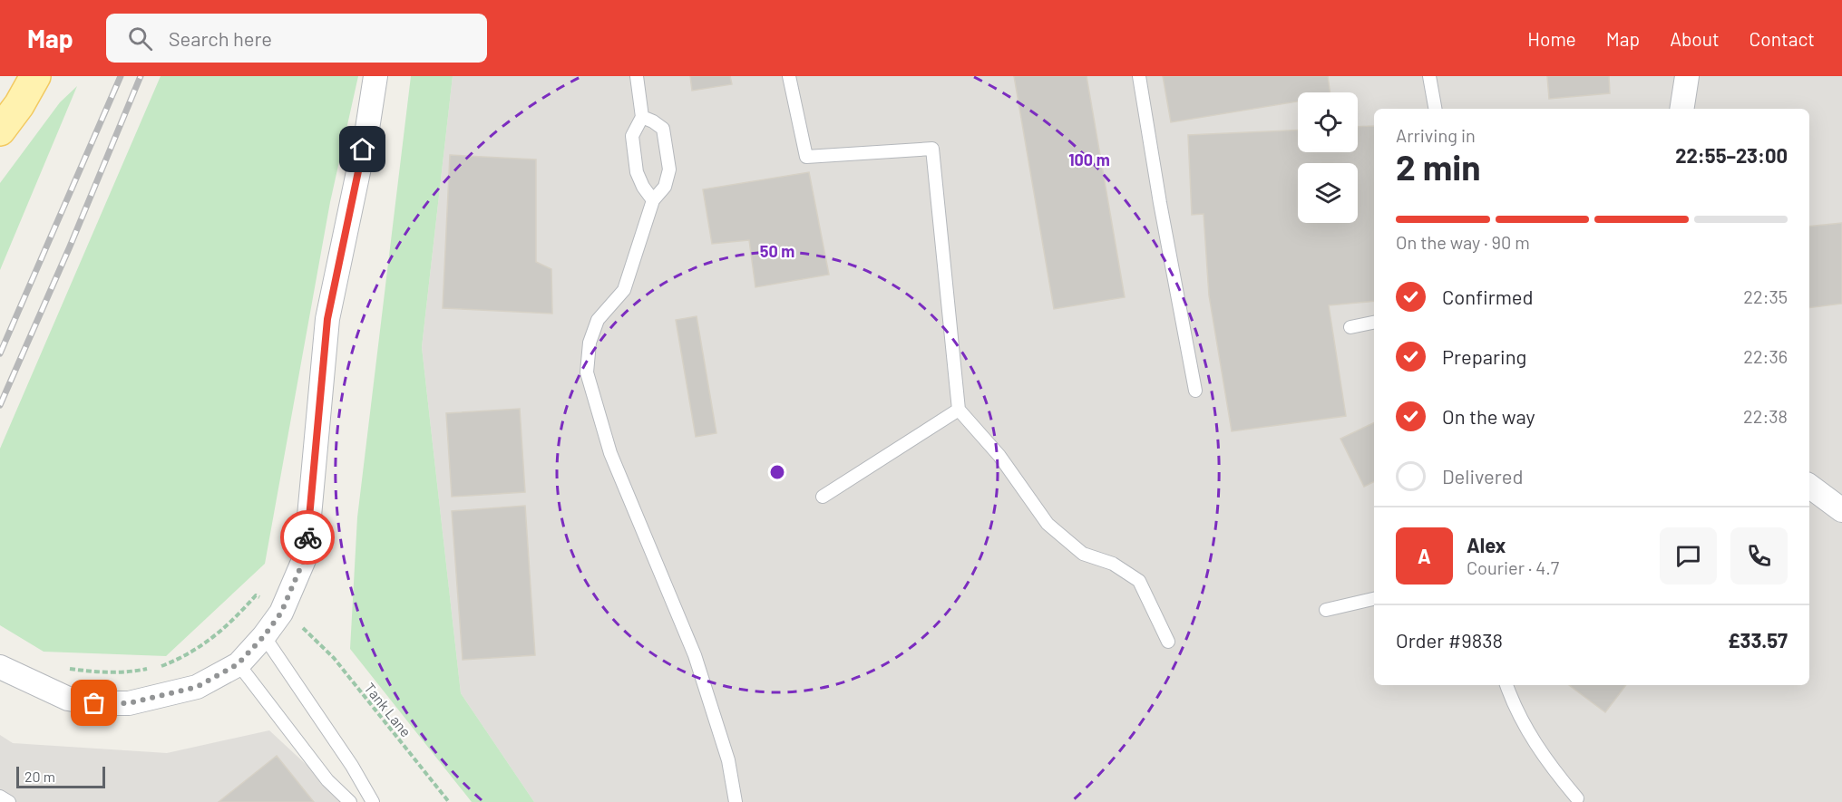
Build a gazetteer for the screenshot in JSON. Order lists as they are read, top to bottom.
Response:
{
  "streets": {
    "path": ["Tank Lane"]
  },
  "scale_bar": "20 m",
  "page": {
    "header": "Map",
    "search": "Search here",
    "nav": [
      "Home",
      "Map",
      "About",
      "Contact"
    ],
    "heading": ["2 min", "Arriving in", "22:55–23:00"],
    "panel": [
      "Alex",
      "Courier · 4.7",
      "Order #9838",
      "£33.57"
    ],
    "bar": "On the way · 90 m",
    "list": [
      ["Confirmed", "22:35"],
      ["Preparing", "22:36"],
      ["On the way", "22:38"],
      "Delivered"
    ],
    "round": "A",
    "scale": "20 m"
  },
  "rings": ["100 m", "50 m"]
}
